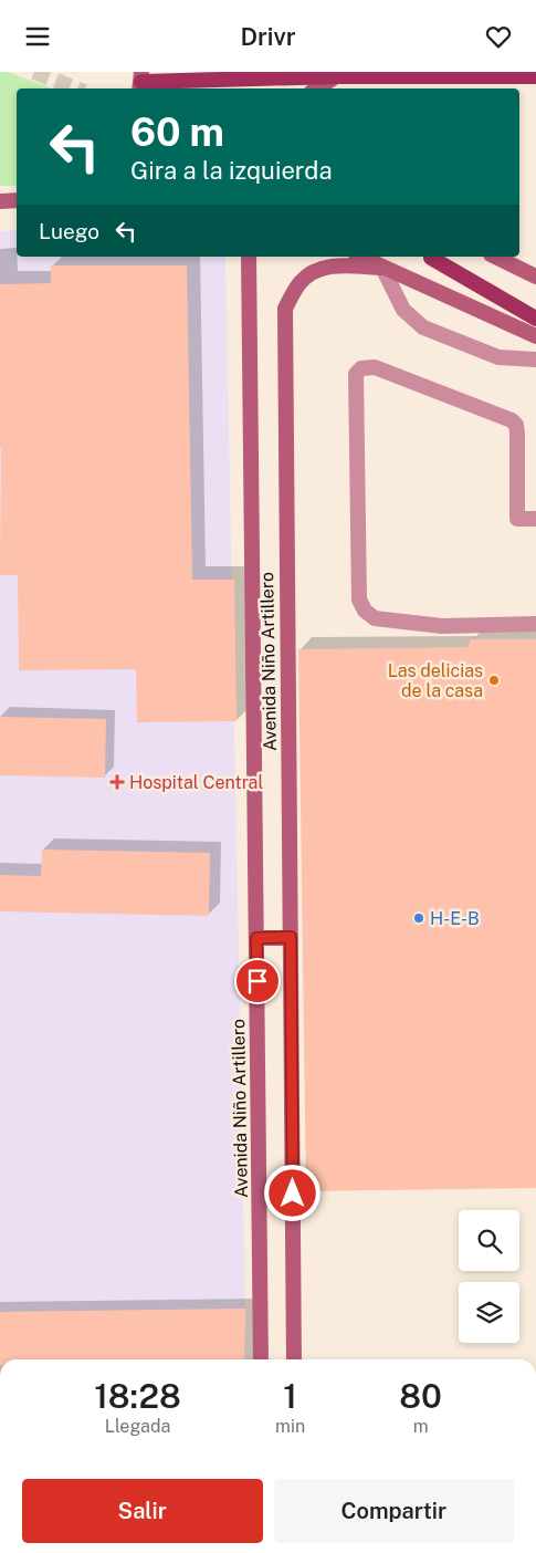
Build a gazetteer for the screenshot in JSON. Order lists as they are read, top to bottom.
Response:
{
  "streets": {
    "main road": ["Avenida Niño Artillero"]
  },
  "places": {
    "other": ["Las delicias de la casa", "H-E-B"],
    "health": ["Hospital Central"]
  },
  "page": {
    "header": "Drivr",
    "turn": ["60 m", "Gira a la izquierda"],
    "then": "Luego",
    "eta": [
      "18:28",
      "Llegada",
      "1",
      "min",
      "80",
      "m"
    ],
    "buttons": ["Salir", "Compartir"]
  }
}
